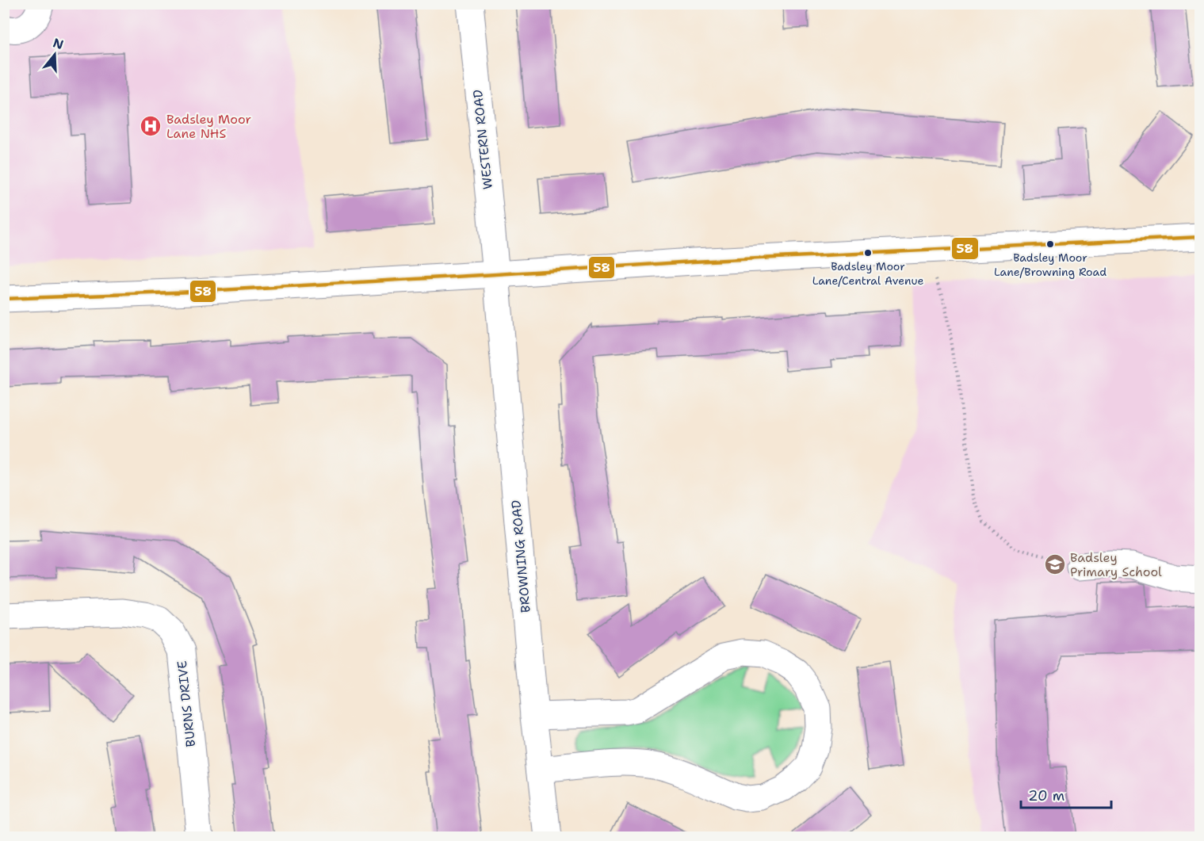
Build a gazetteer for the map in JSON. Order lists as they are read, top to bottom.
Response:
{
  "streets": {
    "street": ["WESTERN ROAD", "BROWNING ROAD", "BURNS DRIVE"]
  },
  "crossings": [
    ["WESTERN ROAD", "BROWNING ROAD"]
  ],
  "places": {
    "hospital": ["Badsley Moor Lane NHS"],
    "other": ["Badsley Moor Lane/Browning Road", "Badsley Moor Lane/Central Avenue"],
    "school or university": ["Badsley Primary School"]
  },
  "lines": ["transit line 58"],
  "scale_bar": "20 m",
  "north": "top"
}
